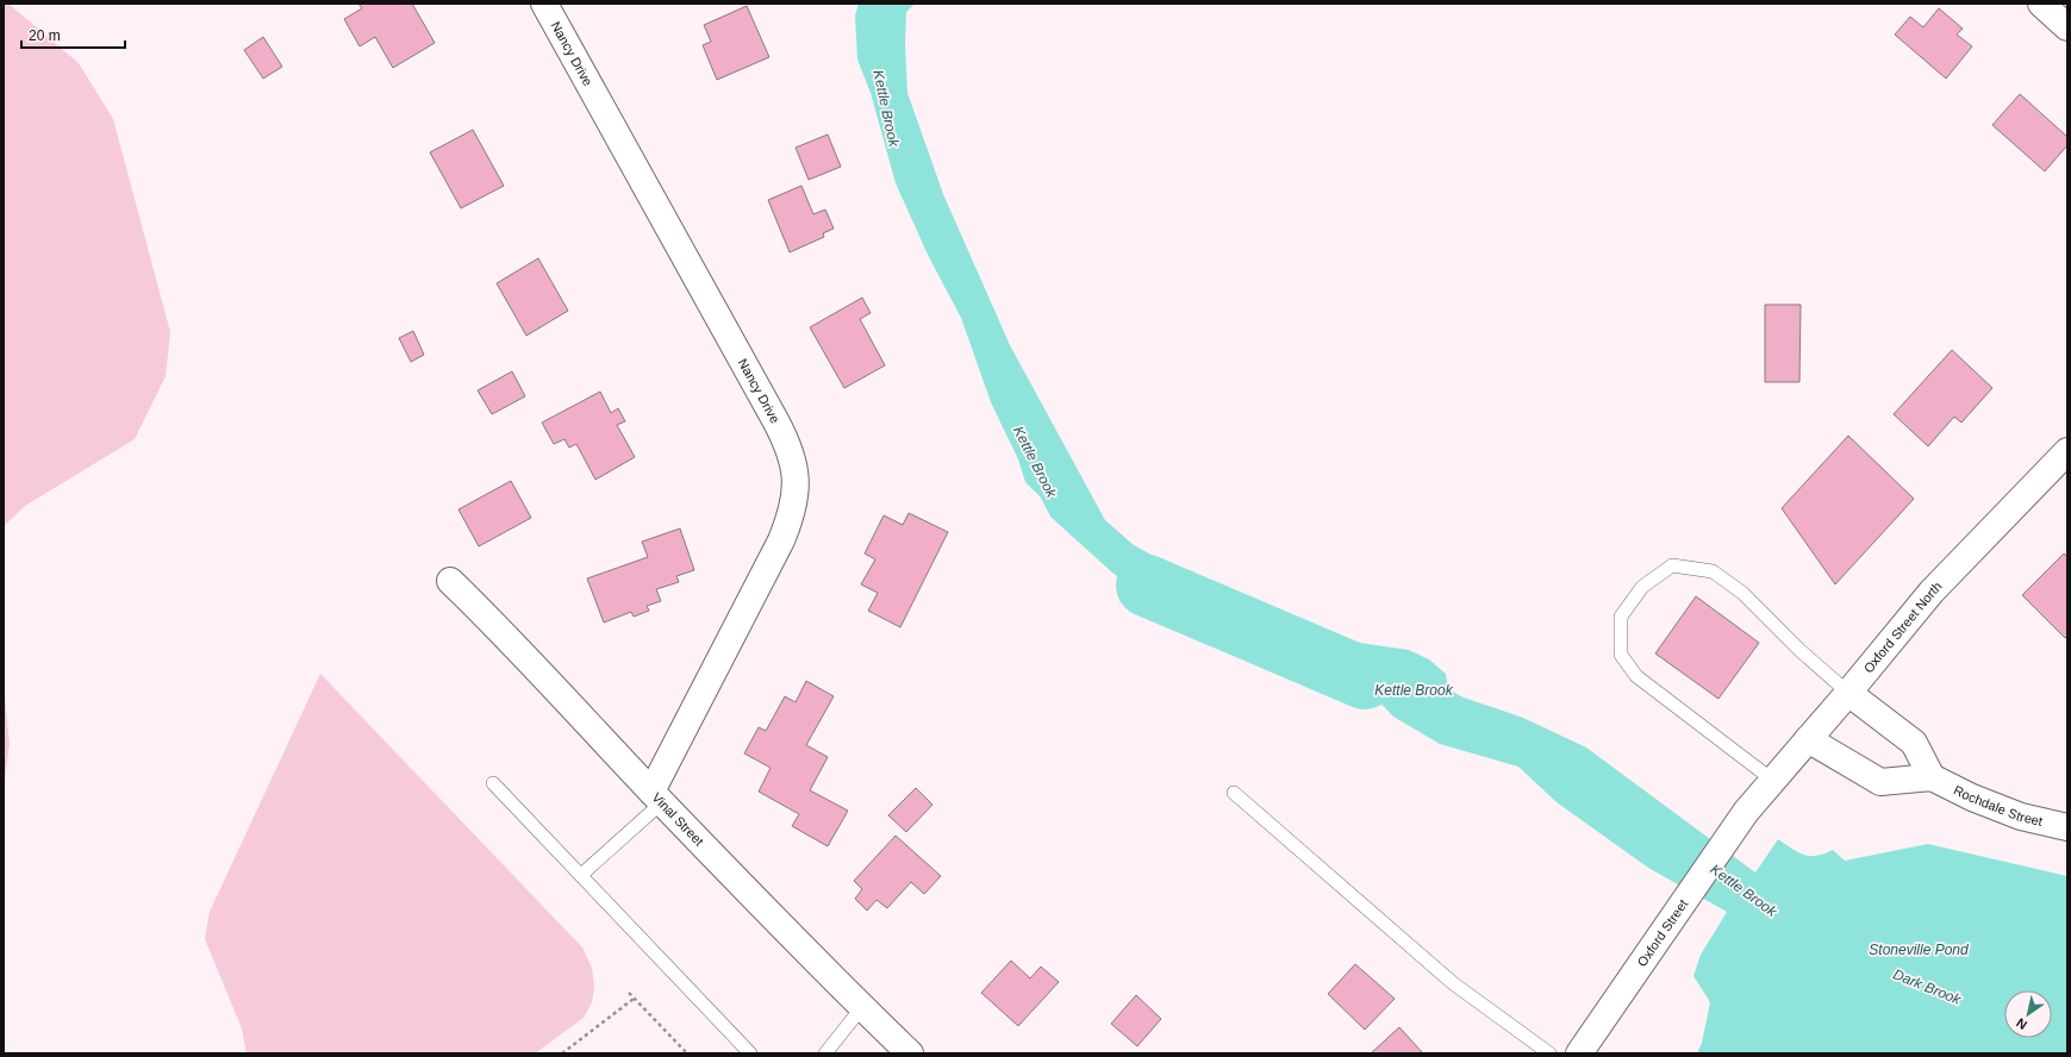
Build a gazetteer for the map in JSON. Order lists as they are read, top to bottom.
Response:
{
  "streets": {
    "street": [
      "Nancy Drive",
      "Oxford Street North",
      "Rochdale Street",
      "Vinal Street",
      "Oxford Street"
    ]
  },
  "crossings": [
    ["Nancy Drive", "Vinal Street"],
    ["Oxford Street North", "Oxford Street"]
  ],
  "water": ["Kettle Brook", "Stoneville Pond", "Dark Brook"],
  "scale_bar": "20 m",
  "north": "bottom left"
}
